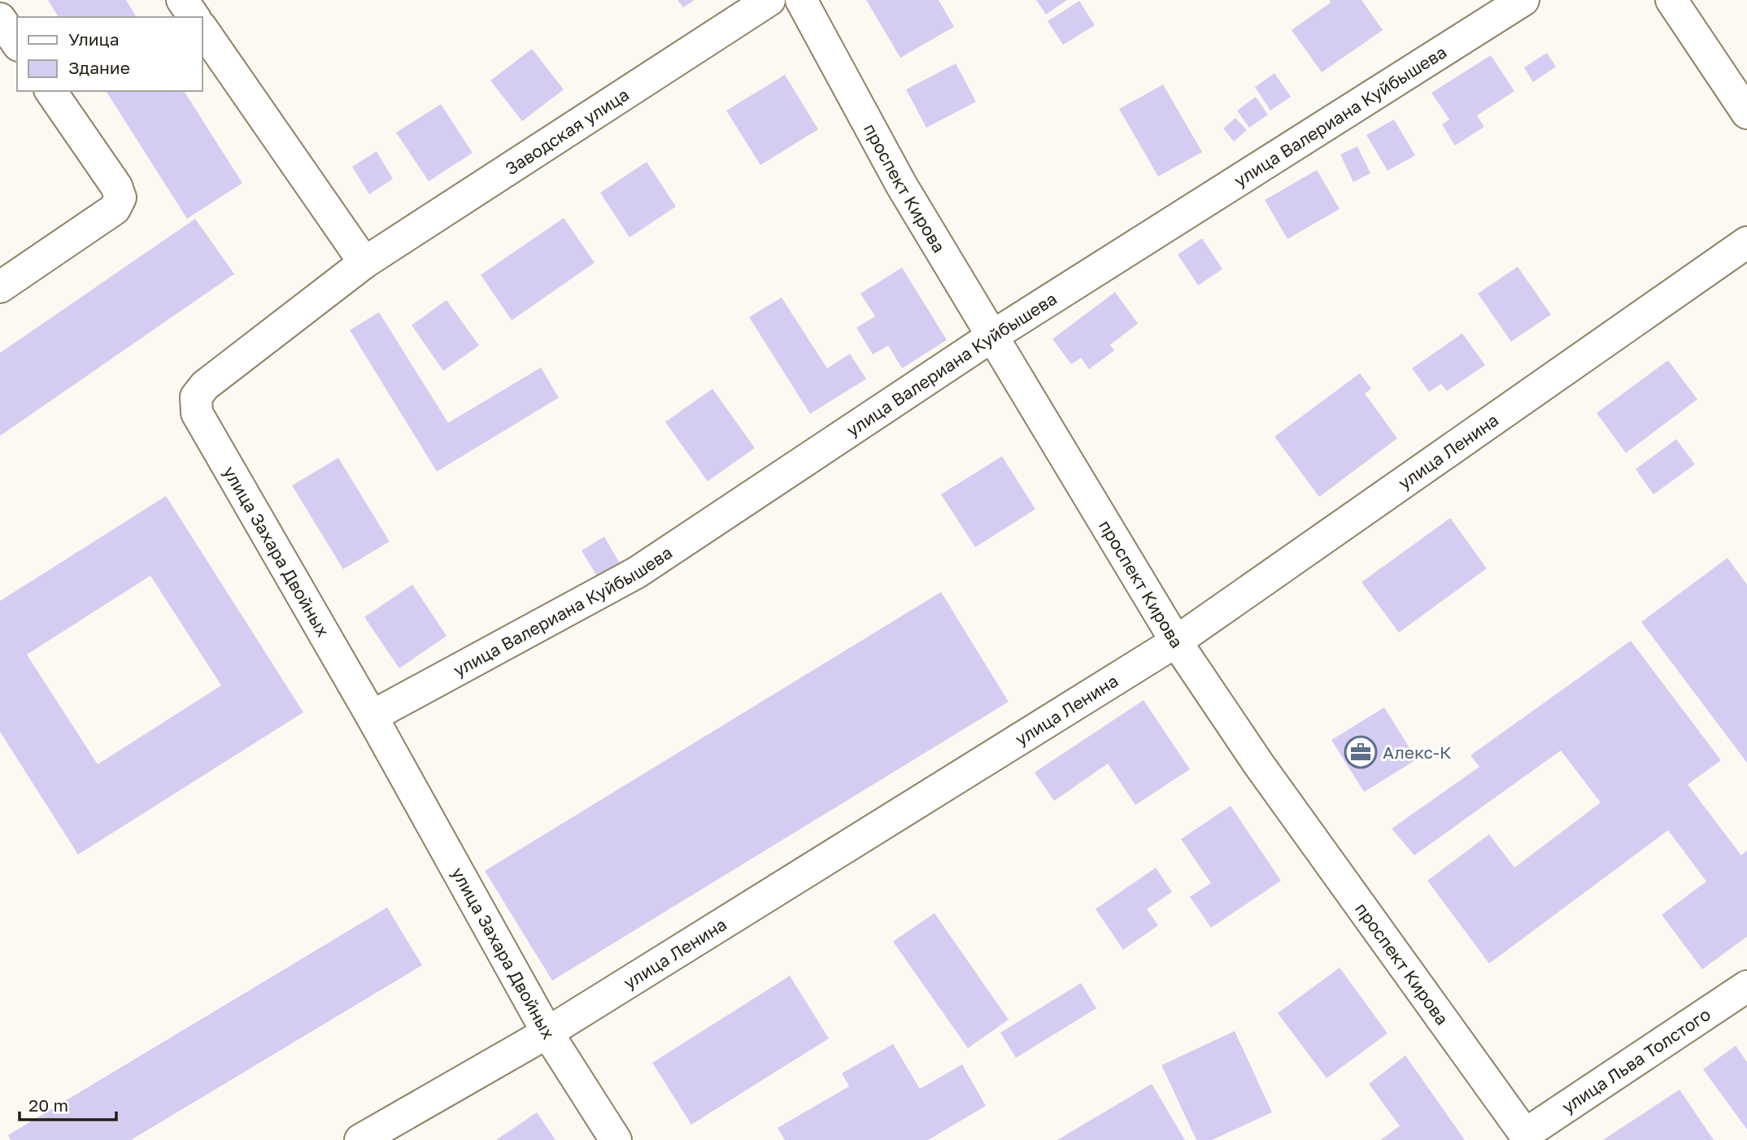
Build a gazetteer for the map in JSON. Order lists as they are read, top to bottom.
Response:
{
  "streets": {
    "street": [
      "улица Валериана Куйбышева",
      "Заводская улица",
      "проспект Кирова",
      "улица Ленина",
      "улица Захара Двойных",
      "улица Льва Толстого"
    ]
  },
  "crossings": [
    ["улица Валериана Куйбышева", "проспект Кирова"],
    ["улица Валериана Куйбышева", "улица Захара Двойных"],
    ["Заводская улица", "улица Захара Двойных"],
    ["проспект Кирова", "улица Ленина"],
    ["проспект Кирова", "улица Льва Толстого"],
    ["улица Ленина", "улица Захара Двойных"]
  ],
  "places": {
    "office": ["Алекс-К"]
  },
  "legend": ["Улица", "Здание"],
  "scale_bar": "20 m"
}
